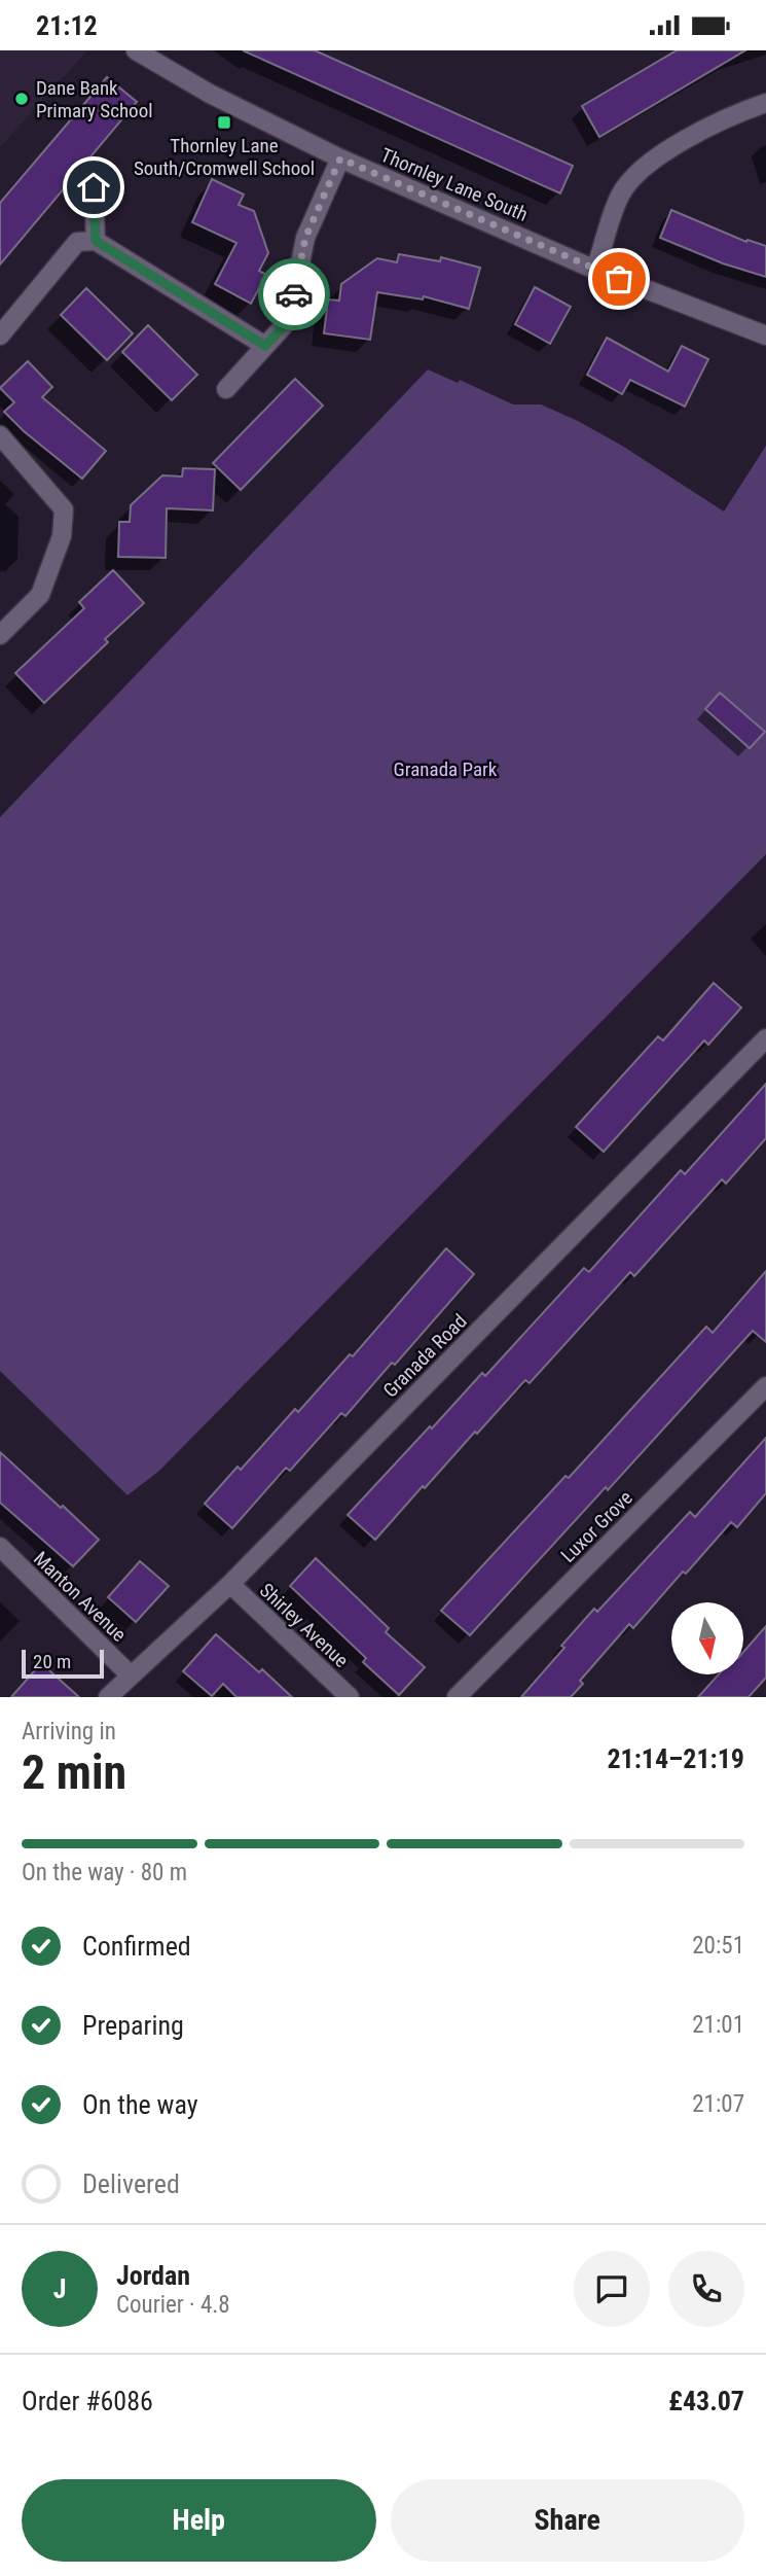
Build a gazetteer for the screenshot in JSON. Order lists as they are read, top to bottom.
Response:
{
  "streets": {
    "street": [
      "Thornley Lane South",
      "Granada Road",
      "Luxor Grove",
      "Manton Avenue",
      "Shirley Avenue"
    ]
  },
  "crossings": [
    ["Granada Road", "Manton Avenue"],
    ["Granada Road", "Shirley Avenue"]
  ],
  "parks": ["Granada Park"],
  "places": {
    "other": ["Dane Bank Primary School"],
    "transit": ["Thornley Lane South/Cromwell School"]
  },
  "scale_bar": "20 m",
  "north": "bottom",
  "page": {
    "status": "21:12",
    "scale": "20 m",
    "heading": ["2 min", "Arriving in", "21:14–21:19"],
    "panel": [
      "Jordan",
      "Courier · 4.8",
      "Order #6086",
      "£43.07"
    ],
    "bar": "On the way · 80 m",
    "list": [
      ["Confirmed", "20:51"],
      ["Preparing", "21:01"],
      ["On the way", "21:07"],
      "Delivered"
    ],
    "round": "J",
    "buttons": ["Help", "Share"]
  }
}
